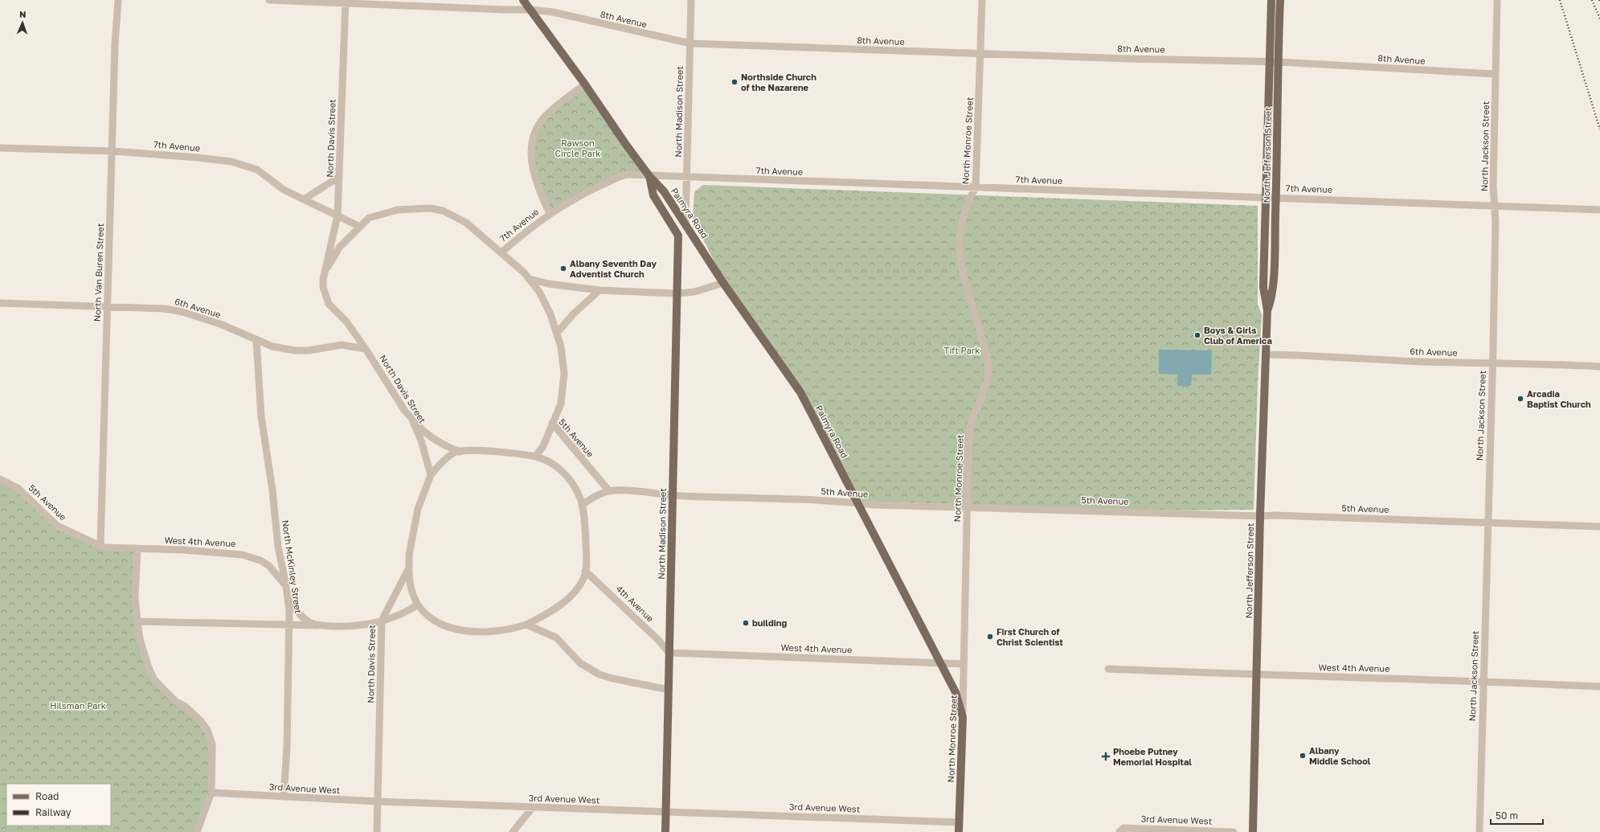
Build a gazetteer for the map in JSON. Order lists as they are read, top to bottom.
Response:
{
  "streets": {
    "main road": [
      "North Madison Street",
      "North Monroe Street",
      "North Jefferson Street",
      "Palmyra Road"
    ],
    "street": [
      "8th Avenue",
      "North Davis Street",
      "7th Avenue",
      "North Jackson Street",
      "North Van Buren Street",
      "6th Avenue",
      "5th Avenue",
      "West 4th Avenue",
      "North McKinley Street",
      "4th Avenue",
      "3rd Avenue West"
    ]
  },
  "crossings": [
    ["8th Avenue", "North Madison Street"],
    ["8th Avenue", "North Davis Street"],
    ["8th Avenue", "North Monroe Street"],
    ["8th Avenue", "North Jackson Street"],
    ["8th Avenue", "North Jefferson Street"],
    ["8th Avenue", "Palmyra Road"],
    ["North Madison Street", "7th Avenue"],
    ["North Madison Street", "Palmyra Road"],
    ["North Madison Street", "5th Avenue"],
    ["North Madison Street", "West 4th Avenue"],
    ["North Madison Street", "4th Avenue"],
    ["North Madison Street", "3rd Avenue West"],
    ["North Davis Street", "7th Avenue"],
    ["North Davis Street", "6th Avenue"],
    ["North Davis Street", "3rd Avenue West"],
    ["North Monroe Street", "7th Avenue"],
    ["North Monroe Street", "Palmyra Road"],
    ["North Monroe Street", "5th Avenue"],
    ["North Monroe Street", "West 4th Avenue"],
    ["North Monroe Street", "3rd Avenue West"],
    ["7th Avenue", "North Jackson Street"],
    ["7th Avenue", "North Jefferson Street"],
    ["7th Avenue", "Palmyra Road"],
    ["7th Avenue", "North Van Buren Street"],
    ["North Jackson Street", "6th Avenue"],
    ["North Jackson Street", "5th Avenue"],
    ["North Jackson Street", "West 4th Avenue"],
    ["North Jefferson Street", "6th Avenue"],
    ["North Jefferson Street", "5th Avenue"],
    ["North Jefferson Street", "West 4th Avenue"],
    ["Palmyra Road", "5th Avenue"],
    ["Palmyra Road", "West 4th Avenue"],
    ["North Van Buren Street", "6th Avenue"],
    ["North Van Buren Street", "5th Avenue"],
    ["North Van Buren Street", "West 4th Avenue"],
    ["6th Avenue", "North McKinley Street"],
    ["5th Avenue", "West 4th Avenue"],
    ["West 4th Avenue", "North McKinley Street"],
    ["West 4th Avenue", "4th Avenue"],
    ["North McKinley Street", "3rd Avenue West"]
  ],
  "parks": ["Rawson Circle Park", "Tift Park", "Hilsman Park"],
  "places": {
    "other": [
      "Northside Church of the Nazarene",
      "Albany Seventh Day Adventist Church",
      "Boys & Girls Club of America",
      "Arcadia Baptist Church",
      "building",
      "First Church of Christ Scientist",
      "Albany Middle School"
    ],
    "health": ["Phoebe Putney Memorial Hospital"]
  },
  "legend": ["Road", "Railway"],
  "scale_bar": "50 m",
  "north": "top"
}
